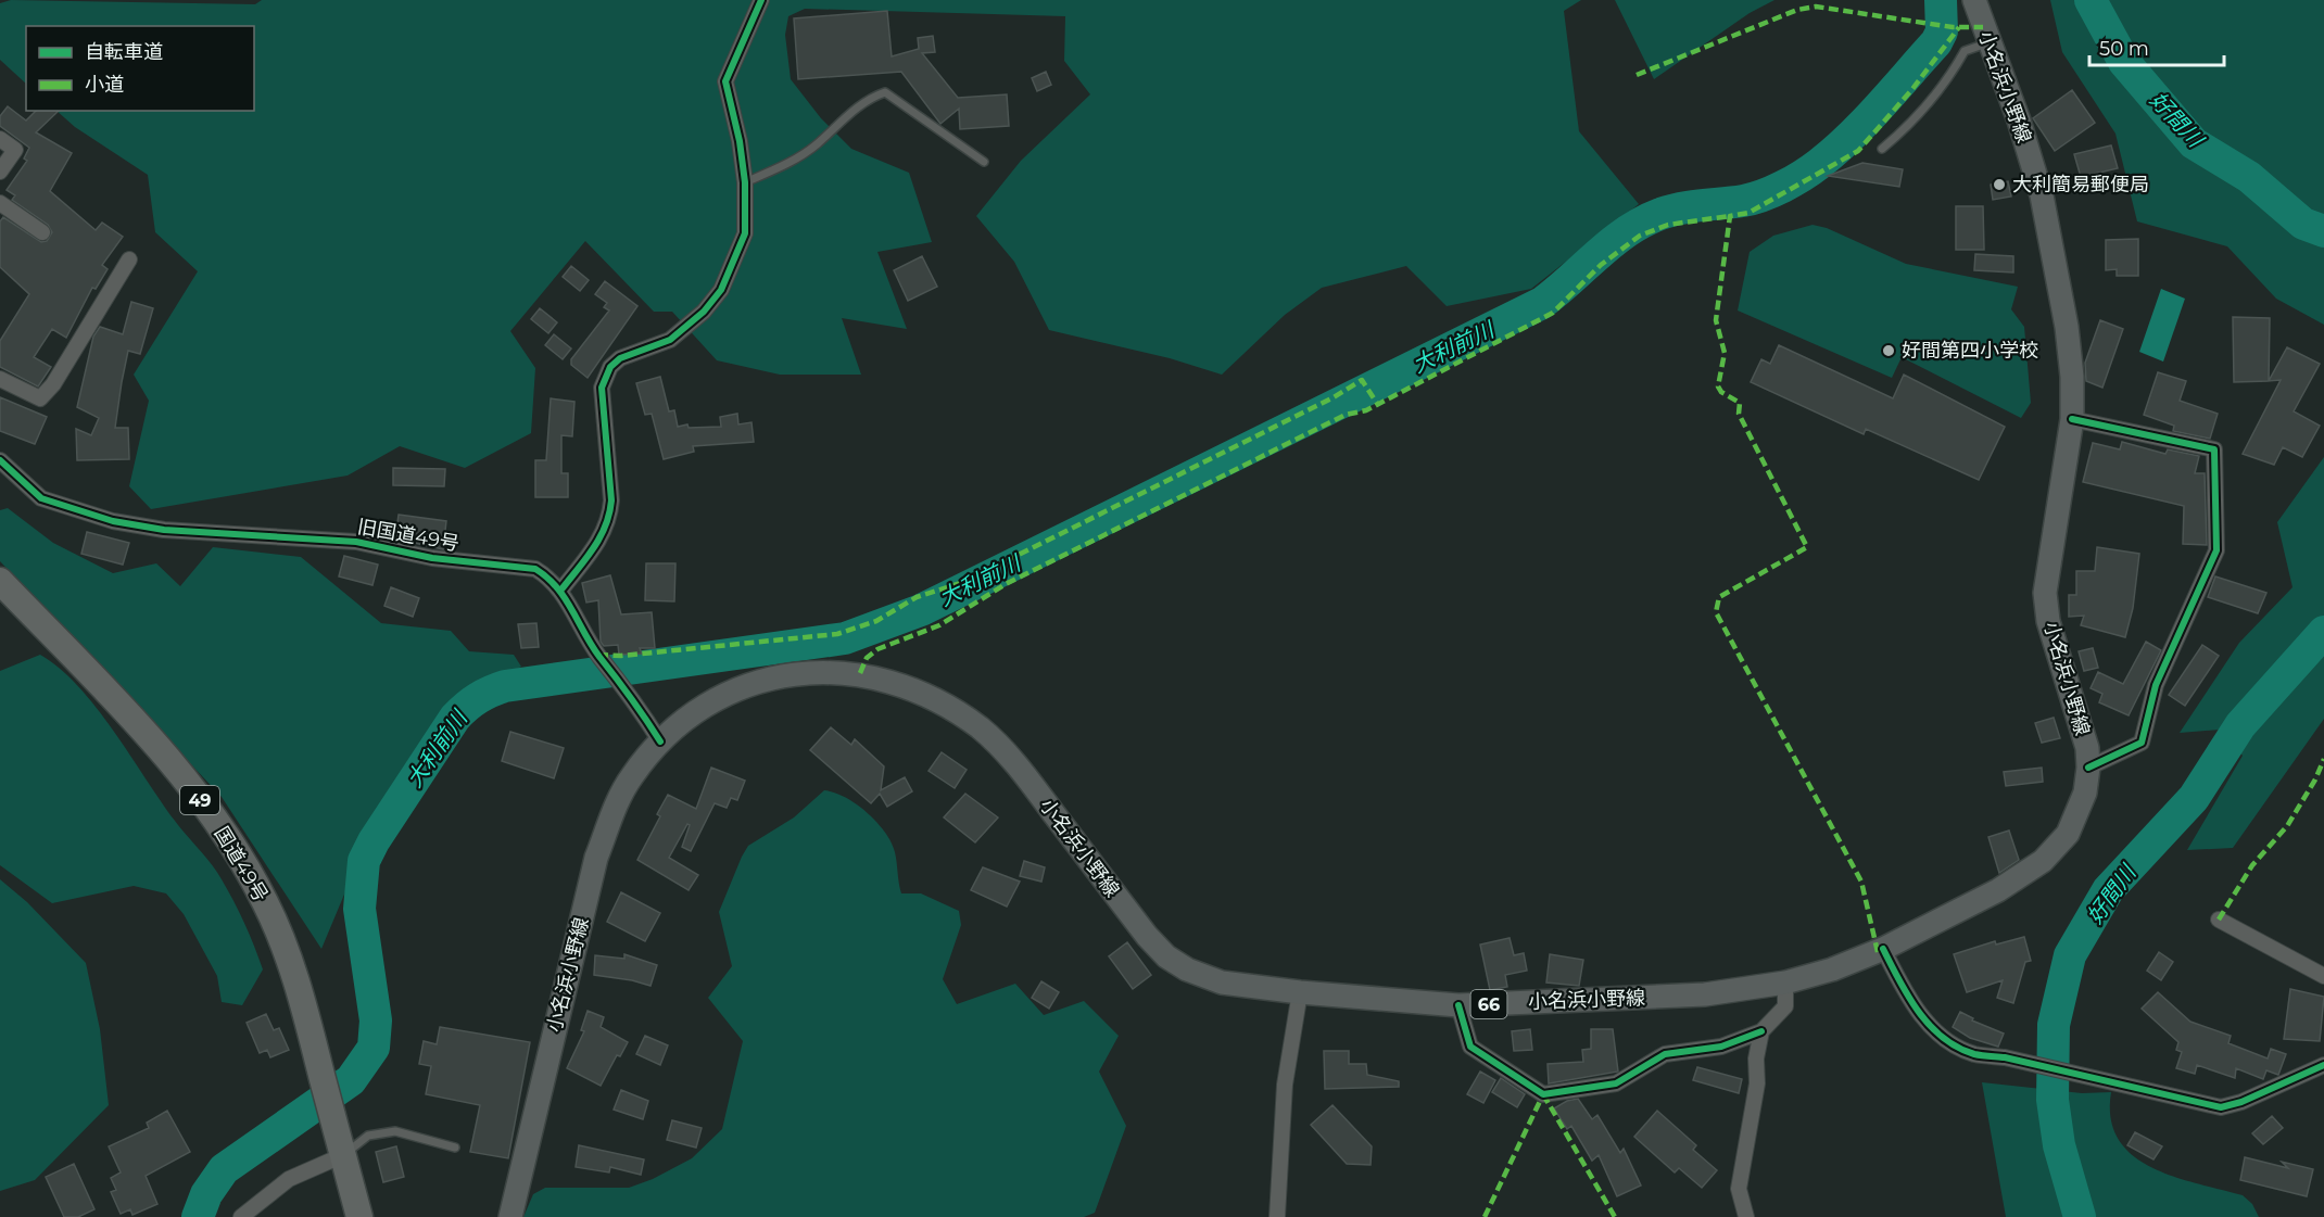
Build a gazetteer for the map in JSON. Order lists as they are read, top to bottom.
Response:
{
  "streets": {
    "highway": ["49", "国道49号"],
    "main road": ["小名浜小野線", "66"],
    "street": ["旧国道49号"]
  },
  "crossings": [
    ["小名浜小野線", "旧国道49号"]
  ],
  "water": ["好間川", "大利前川"],
  "places": ["大利簡易郵便局", "好間第四小学校"],
  "legend": ["自転車道", "小道"],
  "scale_bar": "50 m"
}
